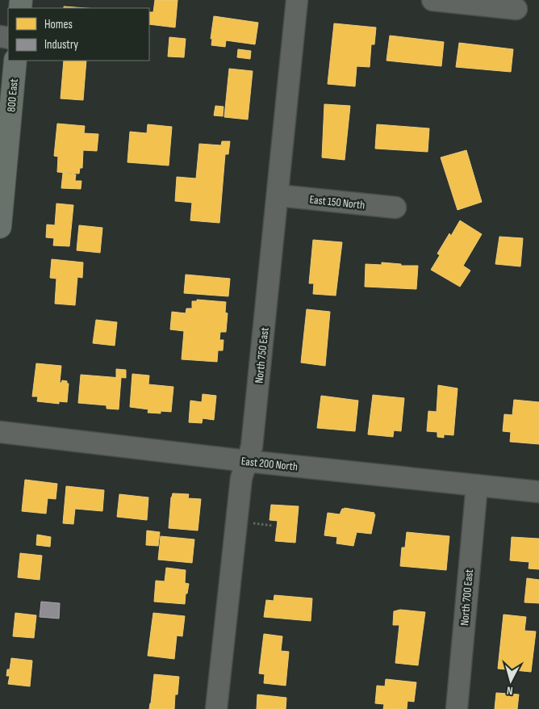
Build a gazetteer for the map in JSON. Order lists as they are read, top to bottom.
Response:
{
  "streets": {
    "main road": ["800 East"],
    "street": [
      "East 150 North",
      "North 750 East",
      "East 200 North",
      "North 700 East"
    ]
  },
  "crossings": [
    ["East 150 North", "North 750 East"],
    ["North 750 East", "East 200 North"],
    ["East 200 North", "North 700 East"]
  ],
  "legend": ["Homes", "Industry"],
  "north": "bottom"
}
